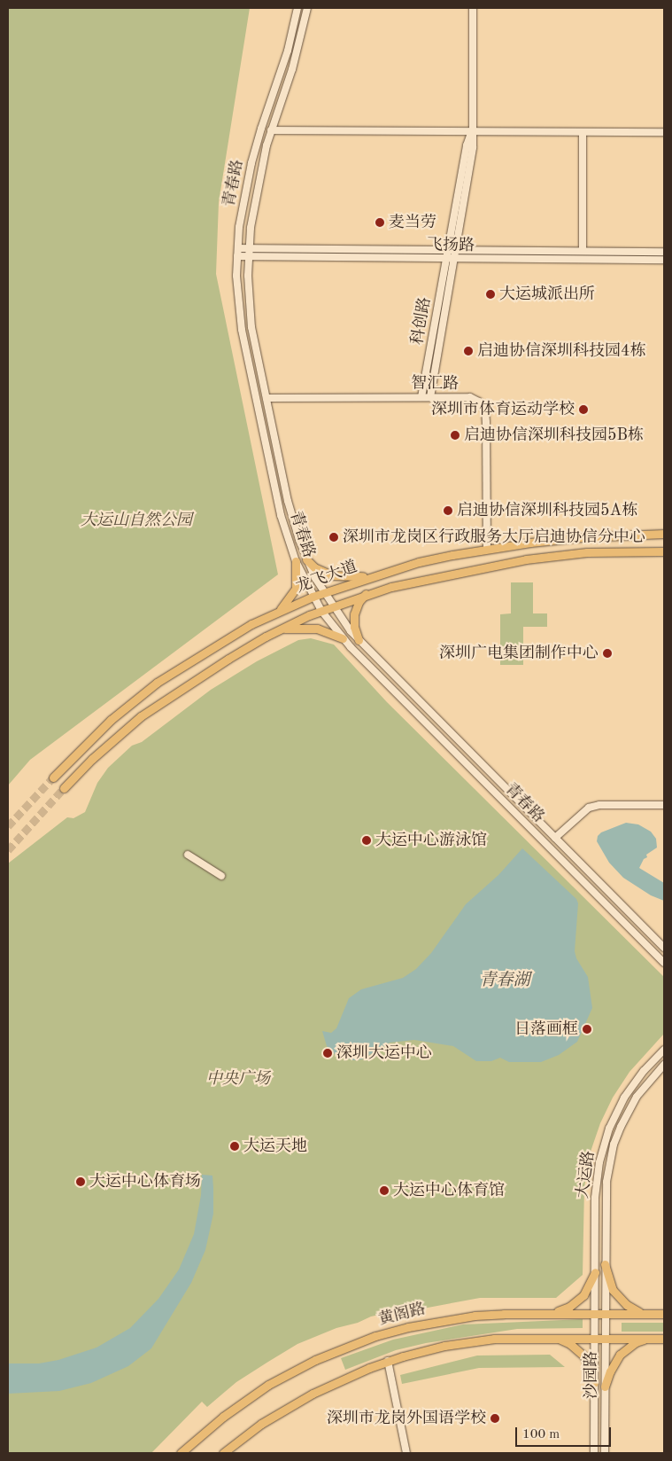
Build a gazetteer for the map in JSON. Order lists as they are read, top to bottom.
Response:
{
  "streets": {
    "main road": ["龙飞大道", "黄阁路"],
    "street": [
      "青春路",
      "飞扬路",
      "科创路",
      "智汇路",
      "大运路",
      "沙园路"
    ]
  },
  "crossings": [
    ["青春路", "飞扬路"],
    ["青春路", "智汇路"],
    ["青春路", "龙飞大道"],
    ["飞扬路", "科创路"],
    ["科创路", "智汇路"],
    ["智汇路", "龙飞大道"],
    ["大运路", "黄阁路"],
    ["大运路", "沙园路"]
  ],
  "water": ["青春湖"],
  "parks": ["大运山自然公园", "中央广场"],
  "places": [
    "麦当劳",
    "大运城派出所",
    "启迪协信深圳科技园4栋",
    "深圳市体育运动学校",
    "启迪协信深圳科技园5B栋",
    "启迪协信深圳科技园5A栋",
    "深圳市龙岗区行政服务大厅启迪协信分中心",
    "深圳广电集团制作中心",
    "大运中心游泳馆",
    "日落画框",
    "深圳大运中心",
    "大运天地",
    "大运中心体育场",
    "大运中心体育馆",
    "深圳市龙岗外国语学校"
  ],
  "scale_bar": "100 m"
}
